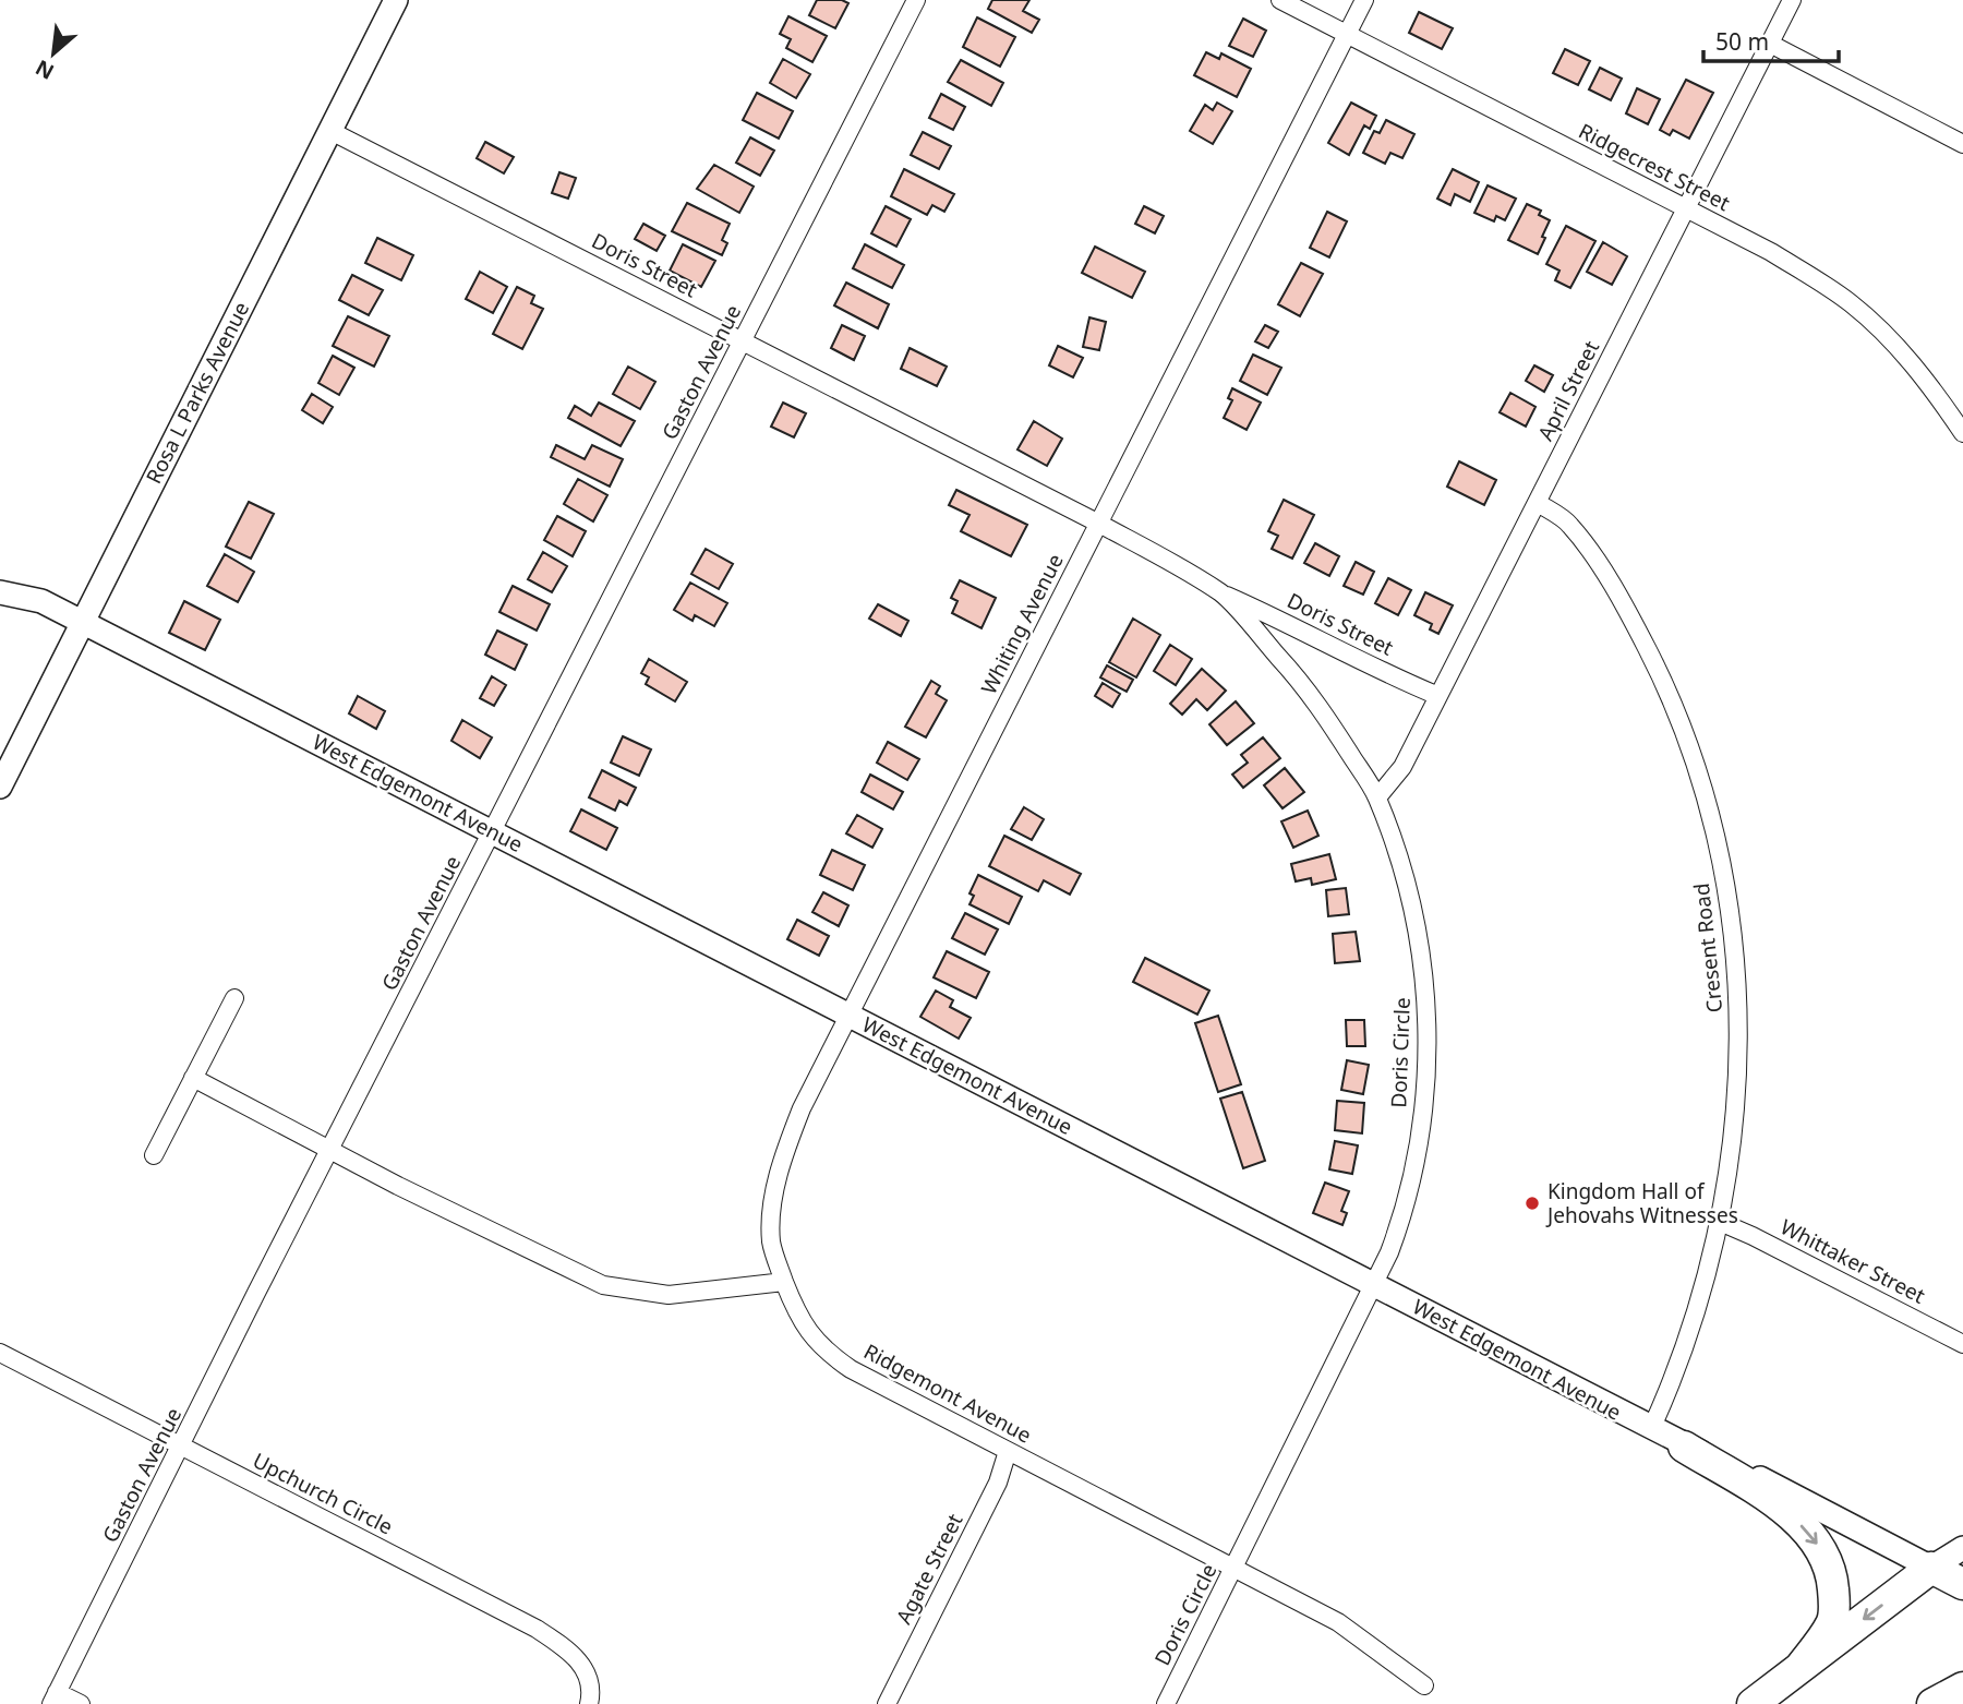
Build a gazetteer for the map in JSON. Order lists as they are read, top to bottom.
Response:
{
  "streets": {
    "street": [
      "Ridgecrest Street",
      "Doris Street",
      "Gaston Avenue",
      "April Street",
      "Rosa L Parks Avenue",
      "Whiting Avenue",
      "West Edgemont Avenue",
      "Cresent Road",
      "Doris Circle",
      "Whittaker Street",
      "Ridgemont Avenue",
      "Upchurch Circle",
      "Agate Street"
    ]
  },
  "crossings": [
    ["Ridgecrest Street", "April Street"],
    ["Ridgecrest Street", "Whiting Avenue"],
    ["Doris Street", "Gaston Avenue"],
    ["Doris Street", "April Street"],
    ["Doris Street", "Rosa L Parks Avenue"],
    ["Doris Street", "Whiting Avenue"],
    ["Doris Street", "Doris Circle"],
    ["Gaston Avenue", "West Edgemont Avenue"],
    ["Gaston Avenue", "Upchurch Circle"],
    ["April Street", "Cresent Road"],
    ["April Street", "Doris Circle"],
    ["Rosa L Parks Avenue", "West Edgemont Avenue"],
    ["Whiting Avenue", "West Edgemont Avenue"],
    ["Whiting Avenue", "Doris Circle"],
    ["Whiting Avenue", "Ridgemont Avenue"],
    ["West Edgemont Avenue", "Cresent Road"],
    ["West Edgemont Avenue", "Doris Circle"],
    ["Cresent Road", "Whittaker Street"],
    ["Doris Circle", "Ridgemont Avenue"],
    ["Ridgemont Avenue", "Agate Street"]
  ],
  "places": ["Kingdom Hall of Jehovahs Witnesses"],
  "scale_bar": "50 m",
  "north": "bottom left"
}
